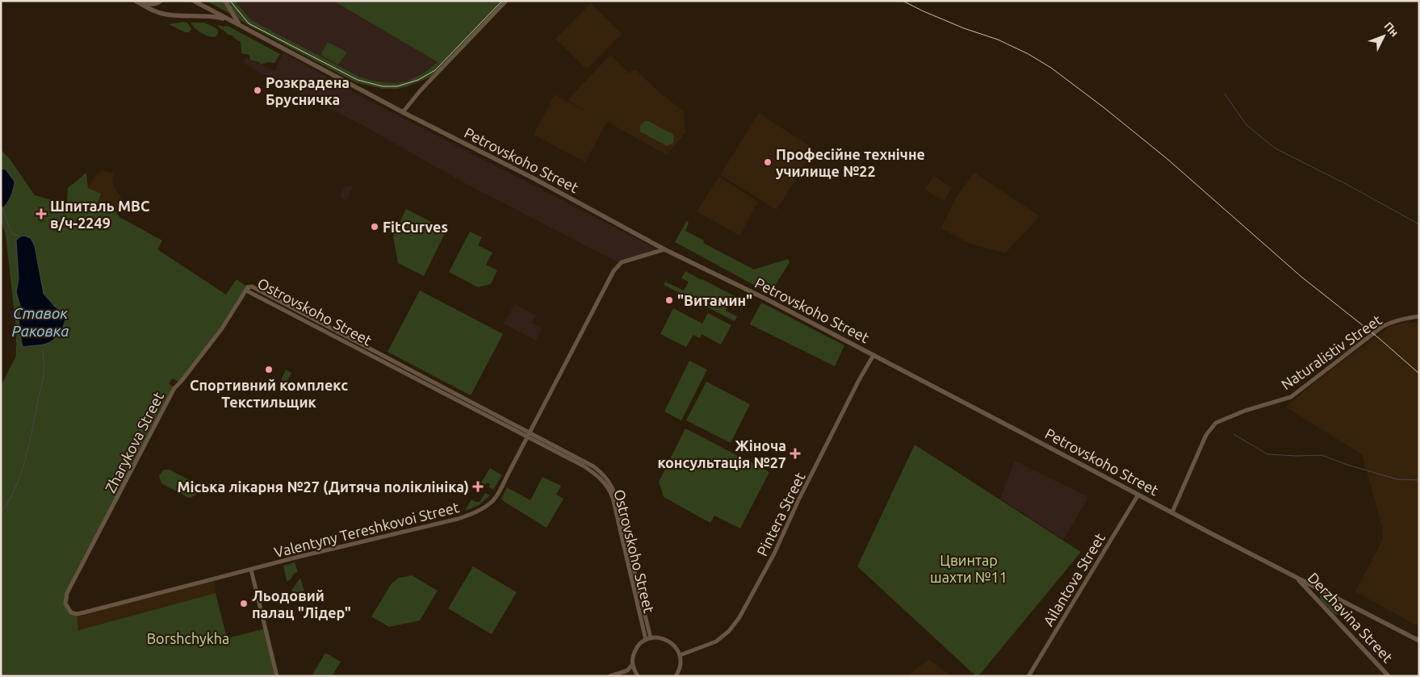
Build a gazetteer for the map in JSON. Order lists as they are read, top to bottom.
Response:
{
  "streets": {
    "main road": ["Petrovskoho Street", "Derzhavina Street"],
    "street": [
      "Ostrovskoho Street",
      "Naturalistiv Street",
      "Zharykova Street",
      "Pintera Street",
      "Valentyny Tereshkovoi Street",
      "Ailantova Street"
    ]
  },
  "crossings": [
    ["Petrovskoho Street", "Naturalistiv Street"],
    ["Petrovskoho Street", "Pintera Street"],
    ["Petrovskoho Street", "Valentyny Tereshkovoi Street"],
    ["Petrovskoho Street", "Ailantova Street"],
    ["Petrovskoho Street", "Derzhavina Street"],
    ["Ostrovskoho Street", "Zharykova Street"],
    ["Ostrovskoho Street", "Valentyny Tereshkovoi Street"],
    ["Zharykova Street", "Valentyny Tereshkovoi Street"]
  ],
  "water": ["Ставок Раковка"],
  "parks": ["Цвинтар шахти №11", "Borshchykha"],
  "places": {
    "other": [
      "Розкрадена Брусничка",
      "Професійне технічне училище №22",
      "FitCurves",
      "\"Витамин\"",
      "Спортивний комплекс Текстильщик",
      "Льодовий палац \"Лідер\""
    ],
    "health": ["Шпиталь МВС в/ч-2249", "Жіноча консультація №27", "Міська лікарня №27 (Дитяча поліклініка)"]
  },
  "north": "top right"
}
